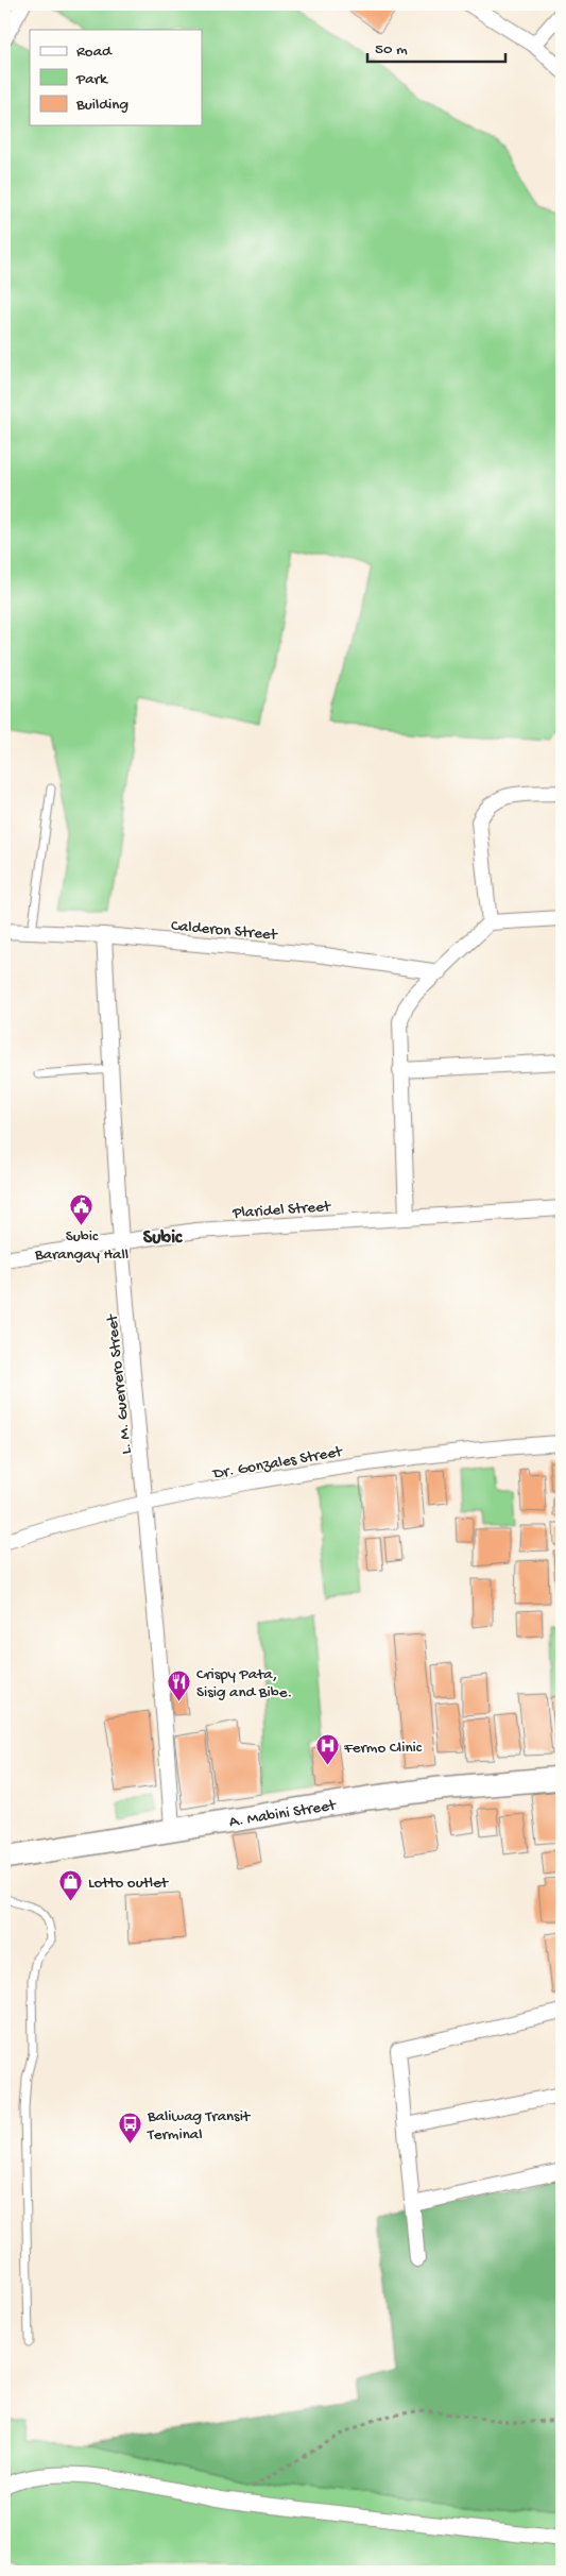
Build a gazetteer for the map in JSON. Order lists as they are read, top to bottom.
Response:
{
  "streets": {
    "main road": ["A. Mabini Street"],
    "street": [
      "Calderon Street",
      "Plaridel Street",
      "L. M. Guerrero Street",
      "Dr. Gonzales Street"
    ]
  },
  "crossings": [
    ["Calderon Street", "L. M. Guerrero Street"],
    ["Plaridel Street", "L. M. Guerrero Street"],
    ["L. M. Guerrero Street", "Dr. Gonzales Street"],
    ["L. M. Guerrero Street", "A. Mabini Street"]
  ],
  "districts": ["Subic"],
  "places": {
    "public building": ["Subic Barangay Hall"],
    "restaurant": ["Crispy Pata, Sisig and Bibe."],
    "hospital": ["Fermo Clinic"],
    "shop": ["Lotto outlet"],
    "bus stop": ["Baliwag Transit Terminal"]
  },
  "legend": ["Road", "Park", "Building"],
  "scale_bar": "50 m"
}
